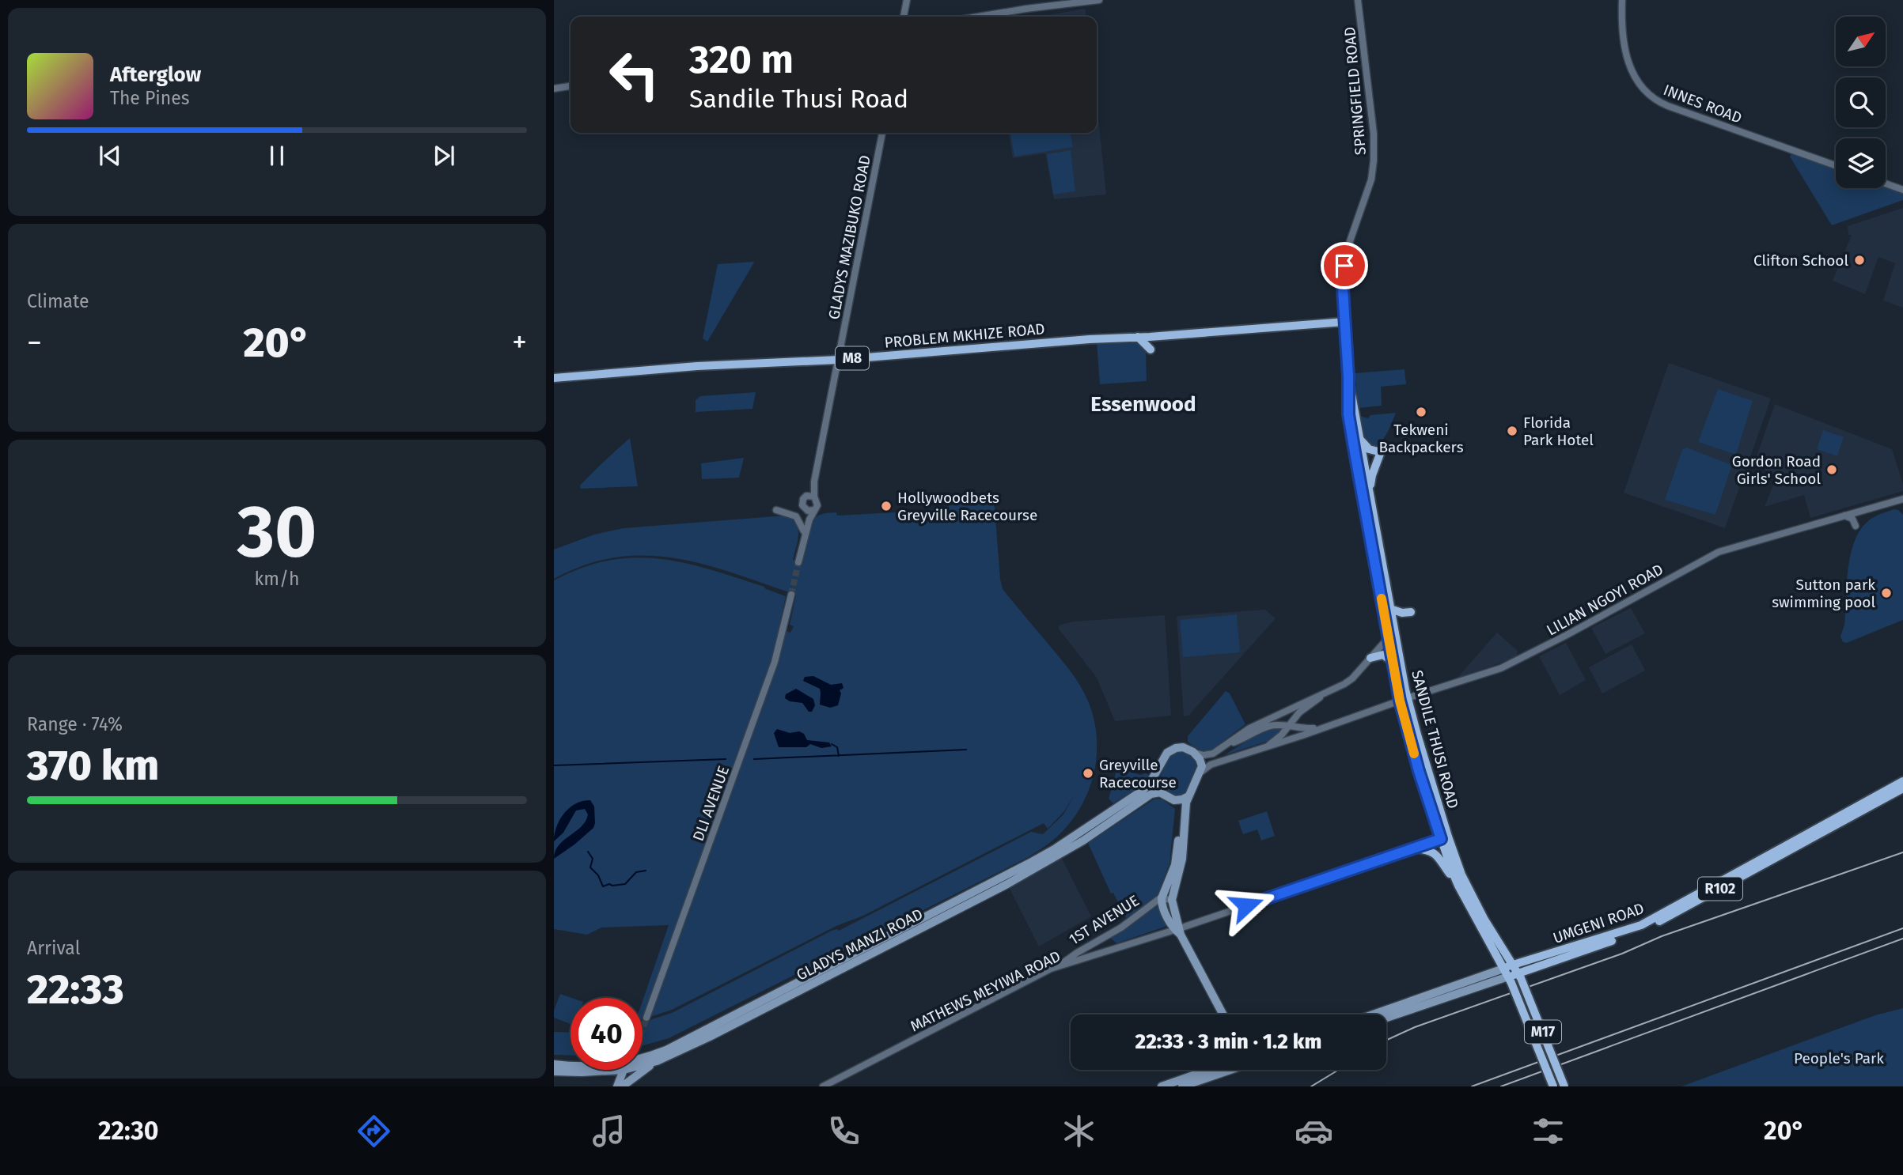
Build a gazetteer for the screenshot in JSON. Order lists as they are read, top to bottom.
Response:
{
  "streets": {
    "main road": [
      "PROBLEM MKHIZE ROAD",
      "M8",
      "SANDILE THUSI ROAD",
      "R102",
      "1ST AVENUE",
      "UMGENI ROAD",
      "GLADYS MANZI ROAD",
      "M17"
    ],
    "street": [
      "SPRINGFIELD ROAD",
      "INNES ROAD",
      "GLADYS MAZIBUKO ROAD",
      "LILIAN NGOYI ROAD",
      "DLI AVENUE",
      "MATHEWS MEYIWA ROAD"
    ]
  },
  "crossings": [
    ["SPRINGFIELD ROAD", "SANDILE THUSI ROAD"],
    ["GLADYS MAZIBUKO ROAD", "PROBLEM MKHIZE ROAD"],
    ["PROBLEM MKHIZE ROAD", "SANDILE THUSI ROAD"],
    ["LILIAN NGOYI ROAD", "SANDILE THUSI ROAD"],
    ["LILIAN NGOYI ROAD", "1ST AVENUE"],
    ["LILIAN NGOYI ROAD", "GLADYS MANZI ROAD"],
    ["SANDILE THUSI ROAD", "UMGENI ROAD"],
    ["SANDILE THUSI ROAD", "MATHEWS MEYIWA ROAD"],
    ["1ST AVENUE", "GLADYS MANZI ROAD"],
    ["1ST AVENUE", "MATHEWS MEYIWA ROAD"]
  ],
  "districts": ["Essenwood"],
  "parks": ["People's Park"],
  "places": [
    "Clifton School",
    "Tekweni Backpackers",
    "Florida Park Hotel",
    "Gordon Road Girls' School",
    "Hollywoodbets Greyville Racecourse",
    "Sutton park swimming pool",
    "Greyville Racecourse"
  ],
  "north": "top right",
  "page": {
    "turn": ["320 m", "Sandile Thusi Road"],
    "song": ["Afterglow", "The Pines"],
    "tile": [
      "Climate",
      ["30", "km/h"],
      ["Range · 74%", "370 km"],
      ["Arrival", "22:33"]
    ],
    "heat": ["−", "20°", "+"],
    "limit": "40",
    "trip": "22:33 · 3 min · 1.2 km",
    "tabs": ["22:30", "20°"]
  }
}
